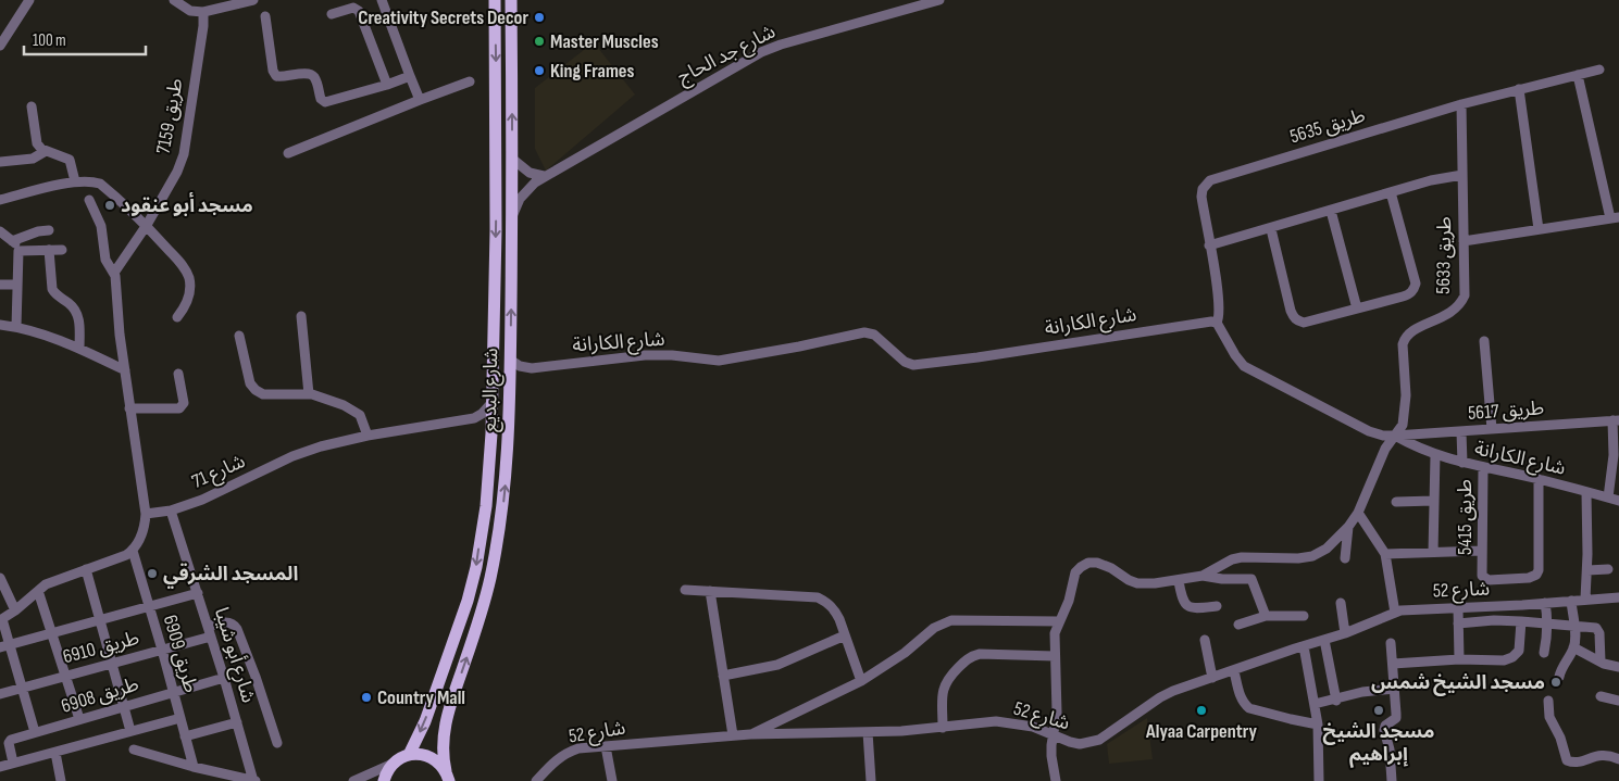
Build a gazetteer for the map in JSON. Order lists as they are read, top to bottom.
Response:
{
  "streets": {
    "main road": ["شارع البديع"],
    "street": [
      "شارع جد الحاج",
      "طريق 7159",
      "طريق 5635",
      "طريق 5633",
      "شارع الكارانة",
      "طريق 5617",
      "شارع 71",
      "طريق 5415",
      "شارع 52",
      "طريق 6910",
      "طريق 6909",
      "شارع أبو شيبا",
      "طريق 6908"
    ]
  },
  "crossings": [
    ["شارع جد الحاج", "شارع البديع"],
    ["طريق 5635", "طريق 5633"],
    ["طريق 5635", "شارع الكارانة"],
    ["طريق 5633", "شارع الكارانة"],
    ["طريق 5633", "طريق 5617"],
    ["شارع الكارانة", "شارع البديع"],
    ["شارع الكارانة", "طريق 5617"],
    ["شارع الكارانة", "طريق 5415"],
    ["شارع 71", "شارع أبو شيبا"],
    ["طريق 6910", "طريق 6909"],
    ["طريق 6910", "شارع أبو شيبا"],
    ["طريق 6909", "طريق 6908"],
    ["شارع أبو شيبا", "طريق 6908"]
  ],
  "places": [
    "Creativity Secrets Decor",
    "Master Muscles",
    "King Frames",
    "مسجد أبو عنقود",
    "المسجد الشرقي",
    "مسجد الشيخ شمس",
    "Country Mall",
    "Alyaa Carpentry",
    "مسجد الشيخ إبراهيم"
  ],
  "scale_bar": "100 m"
}
